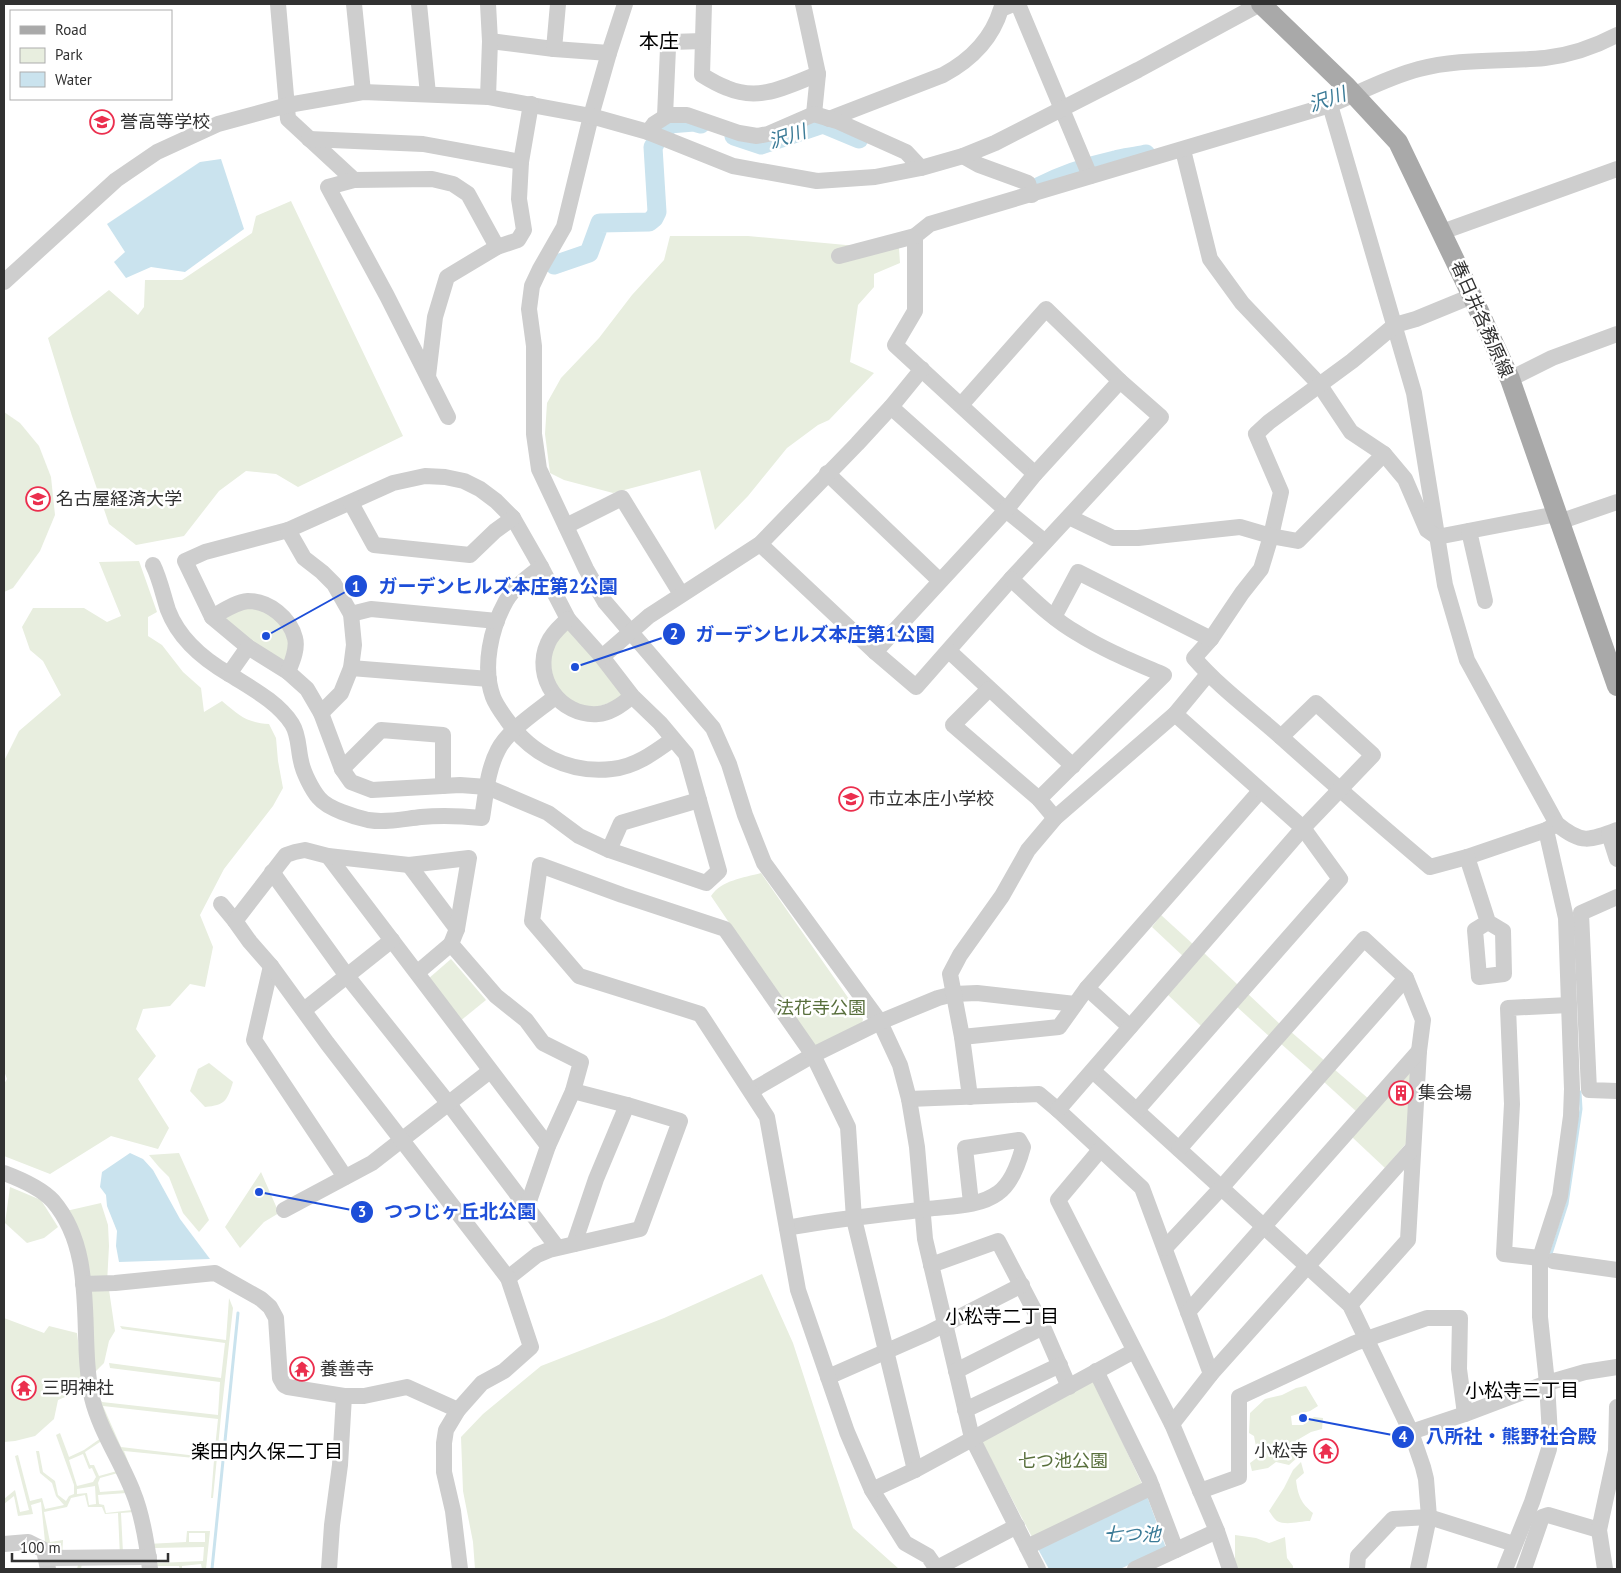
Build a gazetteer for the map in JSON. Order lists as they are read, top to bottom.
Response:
{
  "streets": {
    "main road": ["春日井各務原線"]
  },
  "districts": [
    "本庄",
    "小松寺二丁目",
    "小松寺三丁目",
    "楽田内久保二丁目"
  ],
  "water": ["沢川", "七つ池"],
  "parks": ["法花寺公園", "七つ池公園"],
  "places": {
    "school or university": ["誉高等学校", "名古屋経済大学", "市立本庄小学校"],
    "other": [
      "ガーデンヒルズ本庄第2公園",
      "ガーデンヒルズ本庄第1公園",
      "つつじヶ丘北公園",
      "八所社・熊野社合殿"
    ],
    "building": ["集会場"],
    "temple": ["養善寺", "三明神社", "小松寺"]
  },
  "legend": ["Road", "Park", "Water"],
  "scale_bar": "100 m"
}
